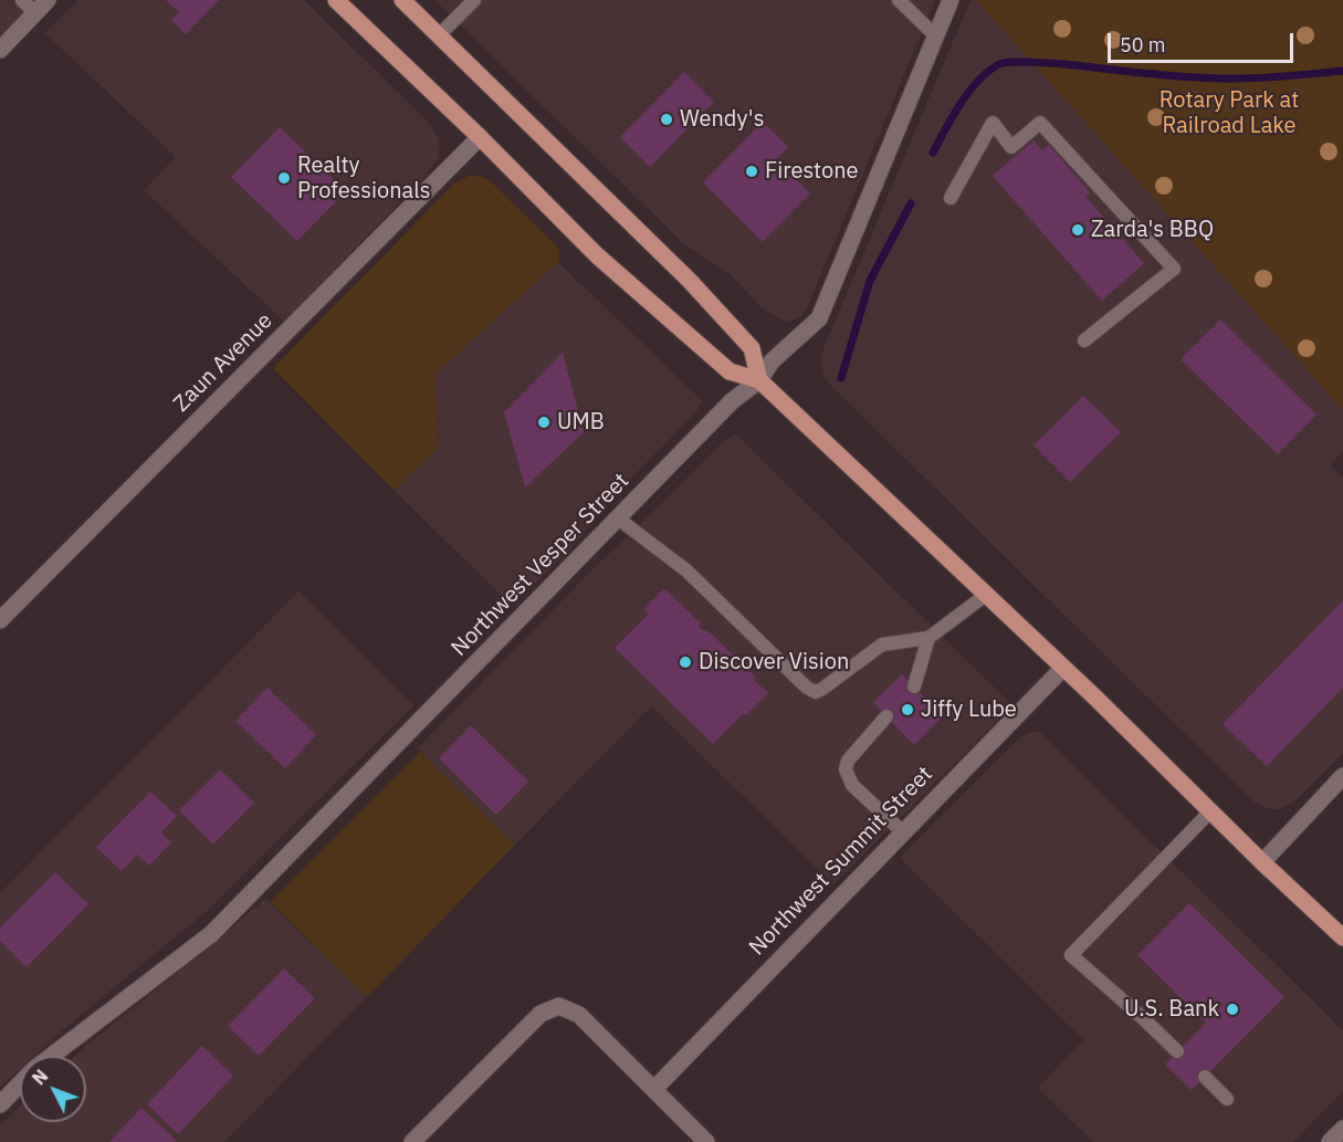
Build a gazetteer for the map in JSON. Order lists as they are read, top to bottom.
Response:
{
  "streets": {
    "street": ["Zaun Avenue", "Northwest Vesper Street", "Northwest Summit Street"]
  },
  "parks": ["Rotary Park at Railroad Lake"],
  "places": [
    "Wendy's",
    "Firestone",
    "Realty Professionals",
    "Zarda's BBQ",
    "UMB",
    "Discover Vision",
    "Jiffy Lube",
    "U.S. Bank"
  ],
  "scale_bar": "50 m",
  "north": "top left"
}
